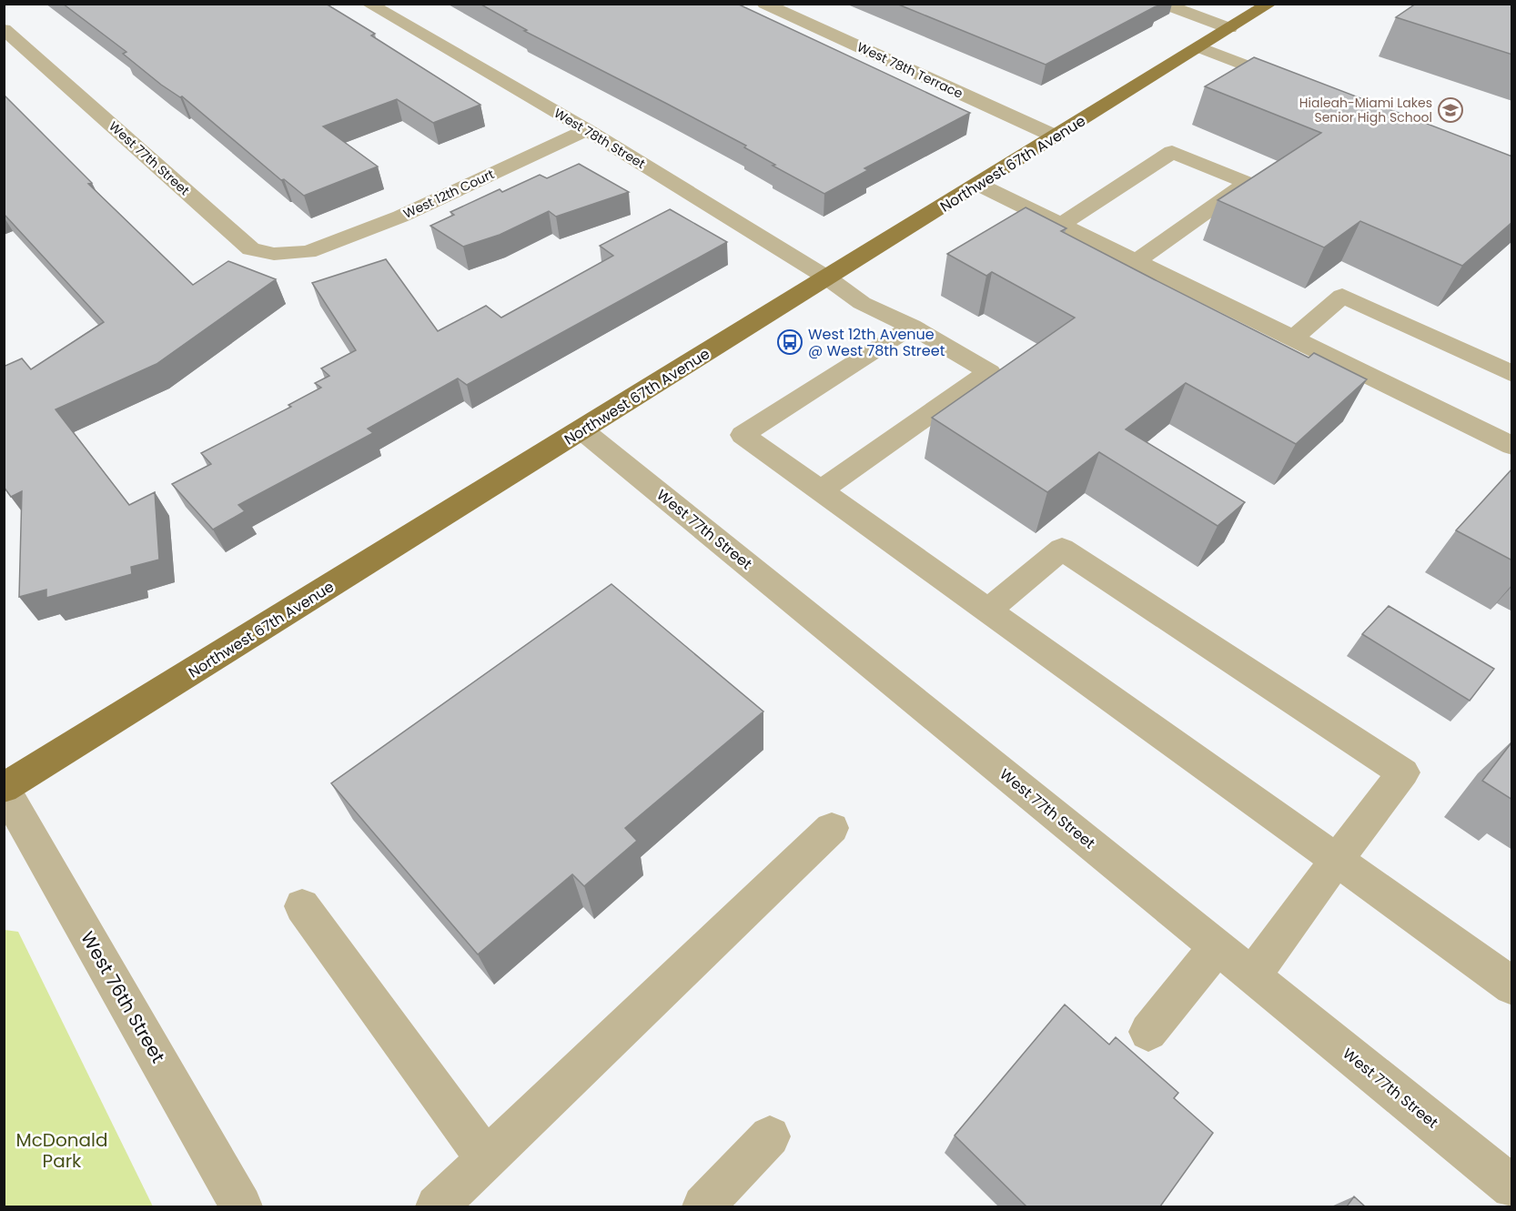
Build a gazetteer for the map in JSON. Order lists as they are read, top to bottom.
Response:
{
  "streets": {
    "main road": ["Northwest 67th Avenue"],
    "street": [
      "West 78th Terrace",
      "West 78th Street",
      "West 77th Street",
      "West 12th Court",
      "West 76th Street"
    ]
  },
  "crossings": [
    ["West 78th Terrace", "Northwest 67th Avenue"],
    ["West 78th Street", "Northwest 67th Avenue"],
    ["West 78th Street", "West 12th Court"],
    ["West 77th Street", "Northwest 67th Avenue"],
    ["West 77th Street", "West 12th Court"],
    ["Northwest 67th Avenue", "West 76th Street"]
  ],
  "parks": ["McDonald Park"],
  "places": {
    "school or university": ["Hialeah-Miami Lakes Senior High School"],
    "bus stop": ["West 12th Avenue @ West 78th Street"]
  }
}
